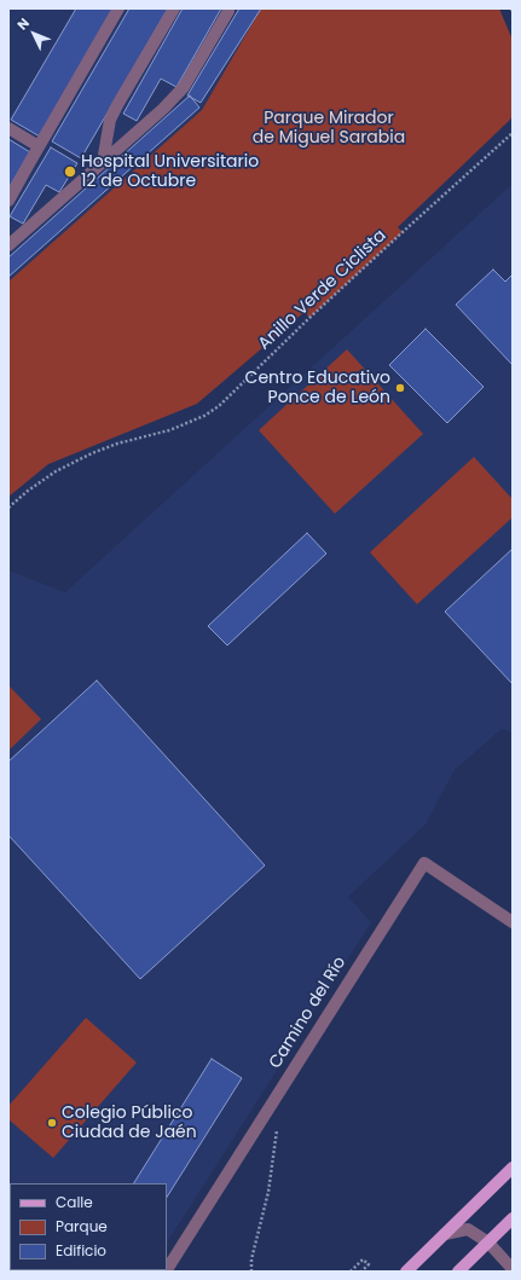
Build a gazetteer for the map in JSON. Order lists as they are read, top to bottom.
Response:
{
  "streets": {
    "street": ["Camino del Río"],
    "path": ["Anillo Verde Ciclista"]
  },
  "parks": ["Parque Mirador de Miguel Sarabia"],
  "places": ["Hospital Universitario 12 de Octubre", "Centro Educativo Ponce de León", "Colegio Público Ciudad de Jaén"],
  "legend": ["Calle", "Parque", "Edificio"],
  "north": "top left"
}
